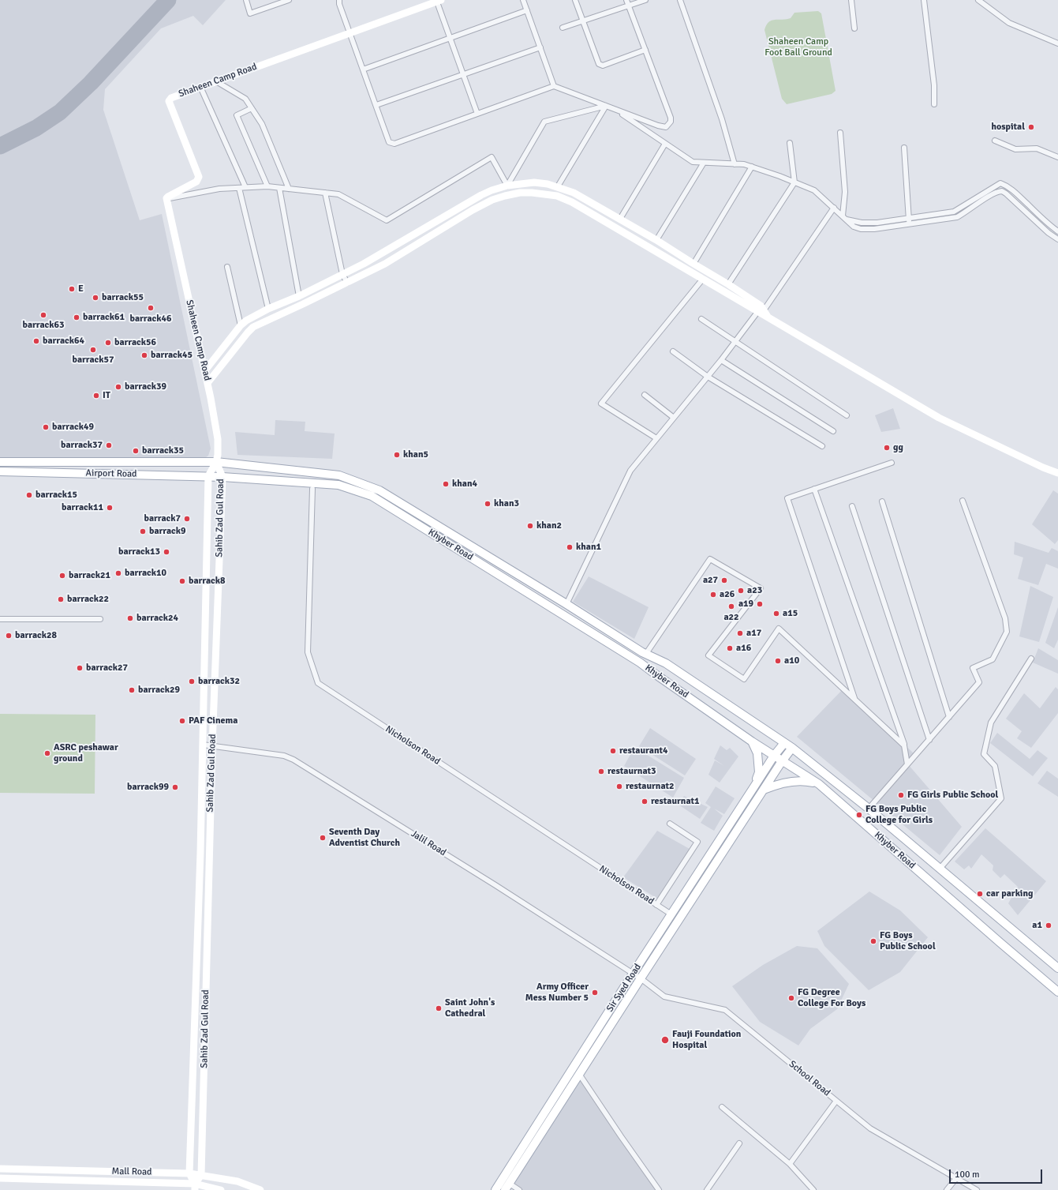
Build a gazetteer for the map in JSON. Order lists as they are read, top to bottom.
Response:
{
  "streets": {
    "main road": ["Airport Road", "Khyber Road", "Sir Syed Road"],
    "street": [
      "Shaheen Camp Road",
      "Sahib Zad Gul Road",
      "Nicholson Road",
      "Jalil Road",
      "School Road",
      "Mall Road"
    ]
  },
  "crossings": [
    ["Shaheen Camp Road", "Sahib Zad Gul Road"],
    ["Shaheen Camp Road", "Khyber Road"],
    ["Airport Road", "Sahib Zad Gul Road"],
    ["Airport Road", "Khyber Road"],
    ["Sahib Zad Gul Road", "Khyber Road"],
    ["Sahib Zad Gul Road", "Jalil Road"],
    ["Sahib Zad Gul Road", "Mall Road"],
    ["Khyber Road", "Sir Syed Road"],
    ["Nicholson Road", "Sir Syed Road"],
    ["Jalil Road", "Sir Syed Road"],
    ["Jalil Road", "School Road"],
    ["Sir Syed Road", "School Road"]
  ],
  "parks": ["Shaheen Camp Foot Ball Ground"],
  "places": [
    "hospital",
    "E",
    "barrack55",
    "barrack46",
    "barrack63",
    "barrack61",
    "barrack64",
    "barrack56",
    "barrack57",
    "barrack45",
    "barrack39",
    "IT",
    "barrack49",
    "barrack37",
    "gg",
    "barrack35",
    "khan5",
    "khan4",
    "barrack15",
    "khan3",
    "barrack11",
    "barrack7",
    "khan2",
    "barrack9",
    "khan1",
    "barrack13",
    "barrack10",
    "barrack21",
    "a27",
    "barrack8",
    "a23",
    "a26",
    "barrack22",
    "a19",
    "a22",
    "a15",
    "barrack24",
    "a17",
    "barrack28",
    "a16",
    "a10",
    "barrack27",
    "barrack32",
    "barrack29",
    "PAF Cinema",
    "restaurant4",
    "ASRC peshawar ground",
    "restaurnat3",
    "restaurnat2",
    "barrack99",
    "FG Girls Public School",
    "restaurnat1",
    "FG Boys Public College for Girls",
    "Seventh Day Adventist Church",
    "car parking",
    "a1",
    "FG Boys Public School",
    "Army Officer Mess Number 5",
    "FG Degree College For Boys",
    "Saint John's Cathedral",
    "Fauji Foundation Hospital"
  ],
  "scale_bar": "100 m"
}
